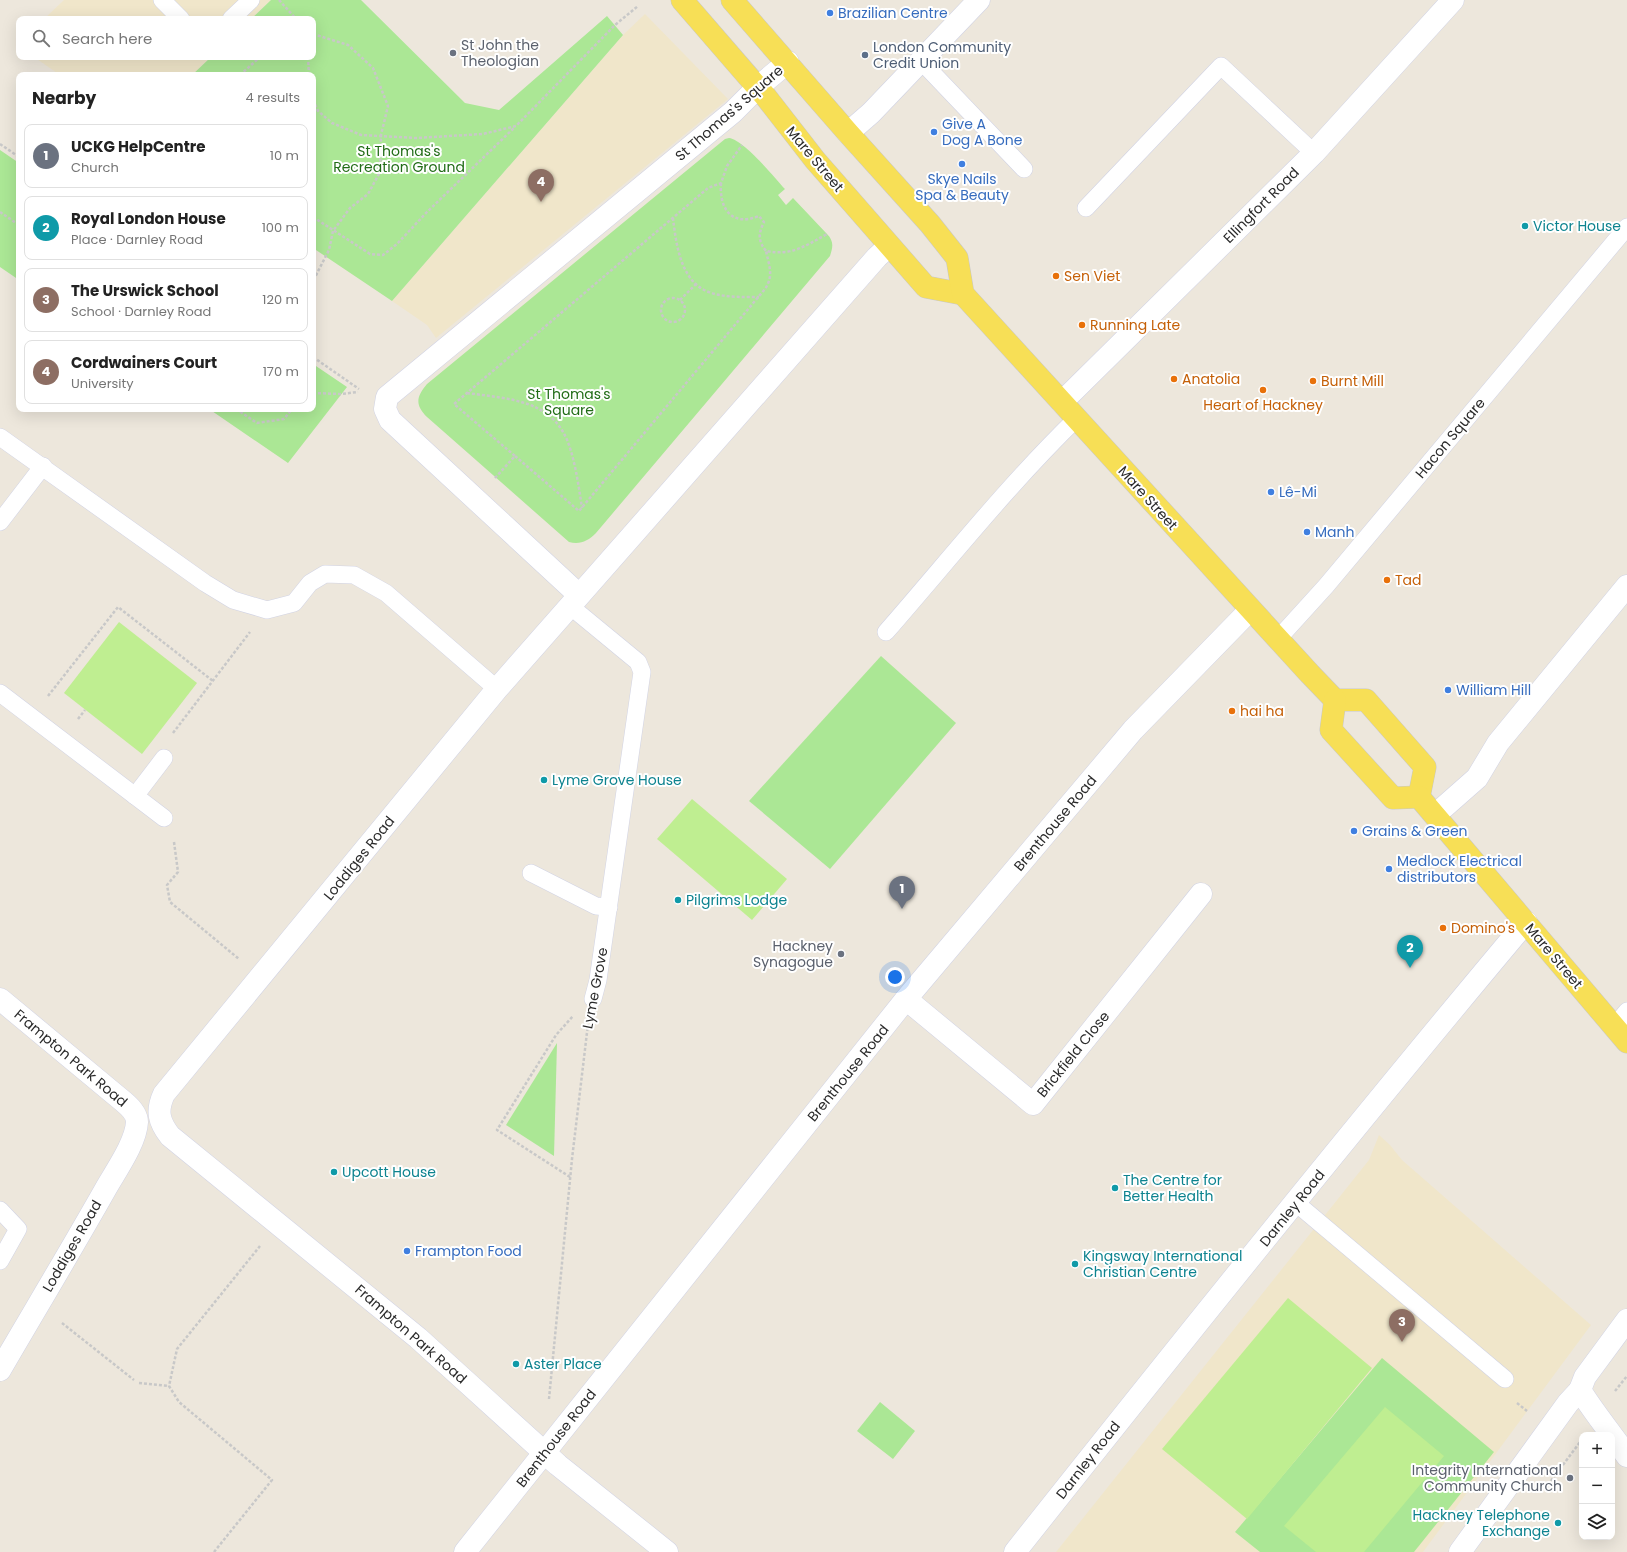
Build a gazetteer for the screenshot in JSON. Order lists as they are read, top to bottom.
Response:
{
  "streets": {
    "main road": ["Mare Street"],
    "street": [
      "St Thomas's Square",
      "Ellingfort Road",
      "Brenthouse Road",
      "Loddiges Road",
      "Brickfield Close",
      "Frampton Park Road",
      "Darnley Road"
    ],
    "lane": ["Hacon Square", "Lyme Grove"]
  },
  "crossings": [
    ["St Thomas's Square", "Mare Street"],
    ["St Thomas's Square", "Loddiges Road"],
    ["St Thomas's Square", "Lyme Grove"],
    ["Mare Street", "Ellingfort Road"],
    ["Mare Street", "Hacon Square"],
    ["Mare Street", "Brenthouse Road"],
    ["Mare Street", "Darnley Road"],
    ["Brenthouse Road", "Brickfield Close"],
    ["Brenthouse Road", "Frampton Park Road"],
    ["Loddiges Road", "Lyme Grove"],
    ["Loddiges Road", "Frampton Park Road"]
  ],
  "parks": ["St Thomas's Recreation Ground", "St Thomas's Square"],
  "places": [
    "Brazilian Centre",
    "St John the Theologian",
    "London Community Credit Union",
    "Give A Dog A Bone",
    "Skye Nails Spa & Beauty",
    "Victor House",
    "Sen Viet",
    "Running Late",
    "Anatolia",
    "Burnt Mill",
    "Heart of Hackney",
    "Lê-Mi",
    "Manh",
    "Tad",
    "William Hill",
    "hai ha",
    "Lyme Grove House",
    "Grains & Green",
    "Medlock Electrical distributors",
    "Pilgrims Lodge",
    "Domino's",
    "Hackney Synagogue",
    "Upcott House",
    "The Centre for Better Health",
    "Frampton Food",
    "Kingsway International Christian Centre",
    "Aster Place",
    "Integrity International Community Church",
    "Hackney Telephone Exchange"
  ],
  "page": {
    "search": "Search here",
    "heading": ["Nearby", "4 results"],
    "list": [
      {
        "mark": "1",
        "name": "UCKG HelpCentre",
        "note": "Church",
        "value": "10 m"
      },
      {
        "mark": "2",
        "name": "Royal London House",
        "note": "Place · Darnley Road",
        "value": "100 m"
      },
      {
        "mark": "3",
        "name": "The Urswick School",
        "note": "School · Darnley Road",
        "value": "120 m"
      },
      {
        "mark": "4",
        "name": "Cordwainers Court",
        "note": "University",
        "value": "170 m"
      }
    ],
    "pins": [
      "4",
      "1",
      "2",
      "3"
    ],
    "map_buttons": ["+", "−"]
  }
}
